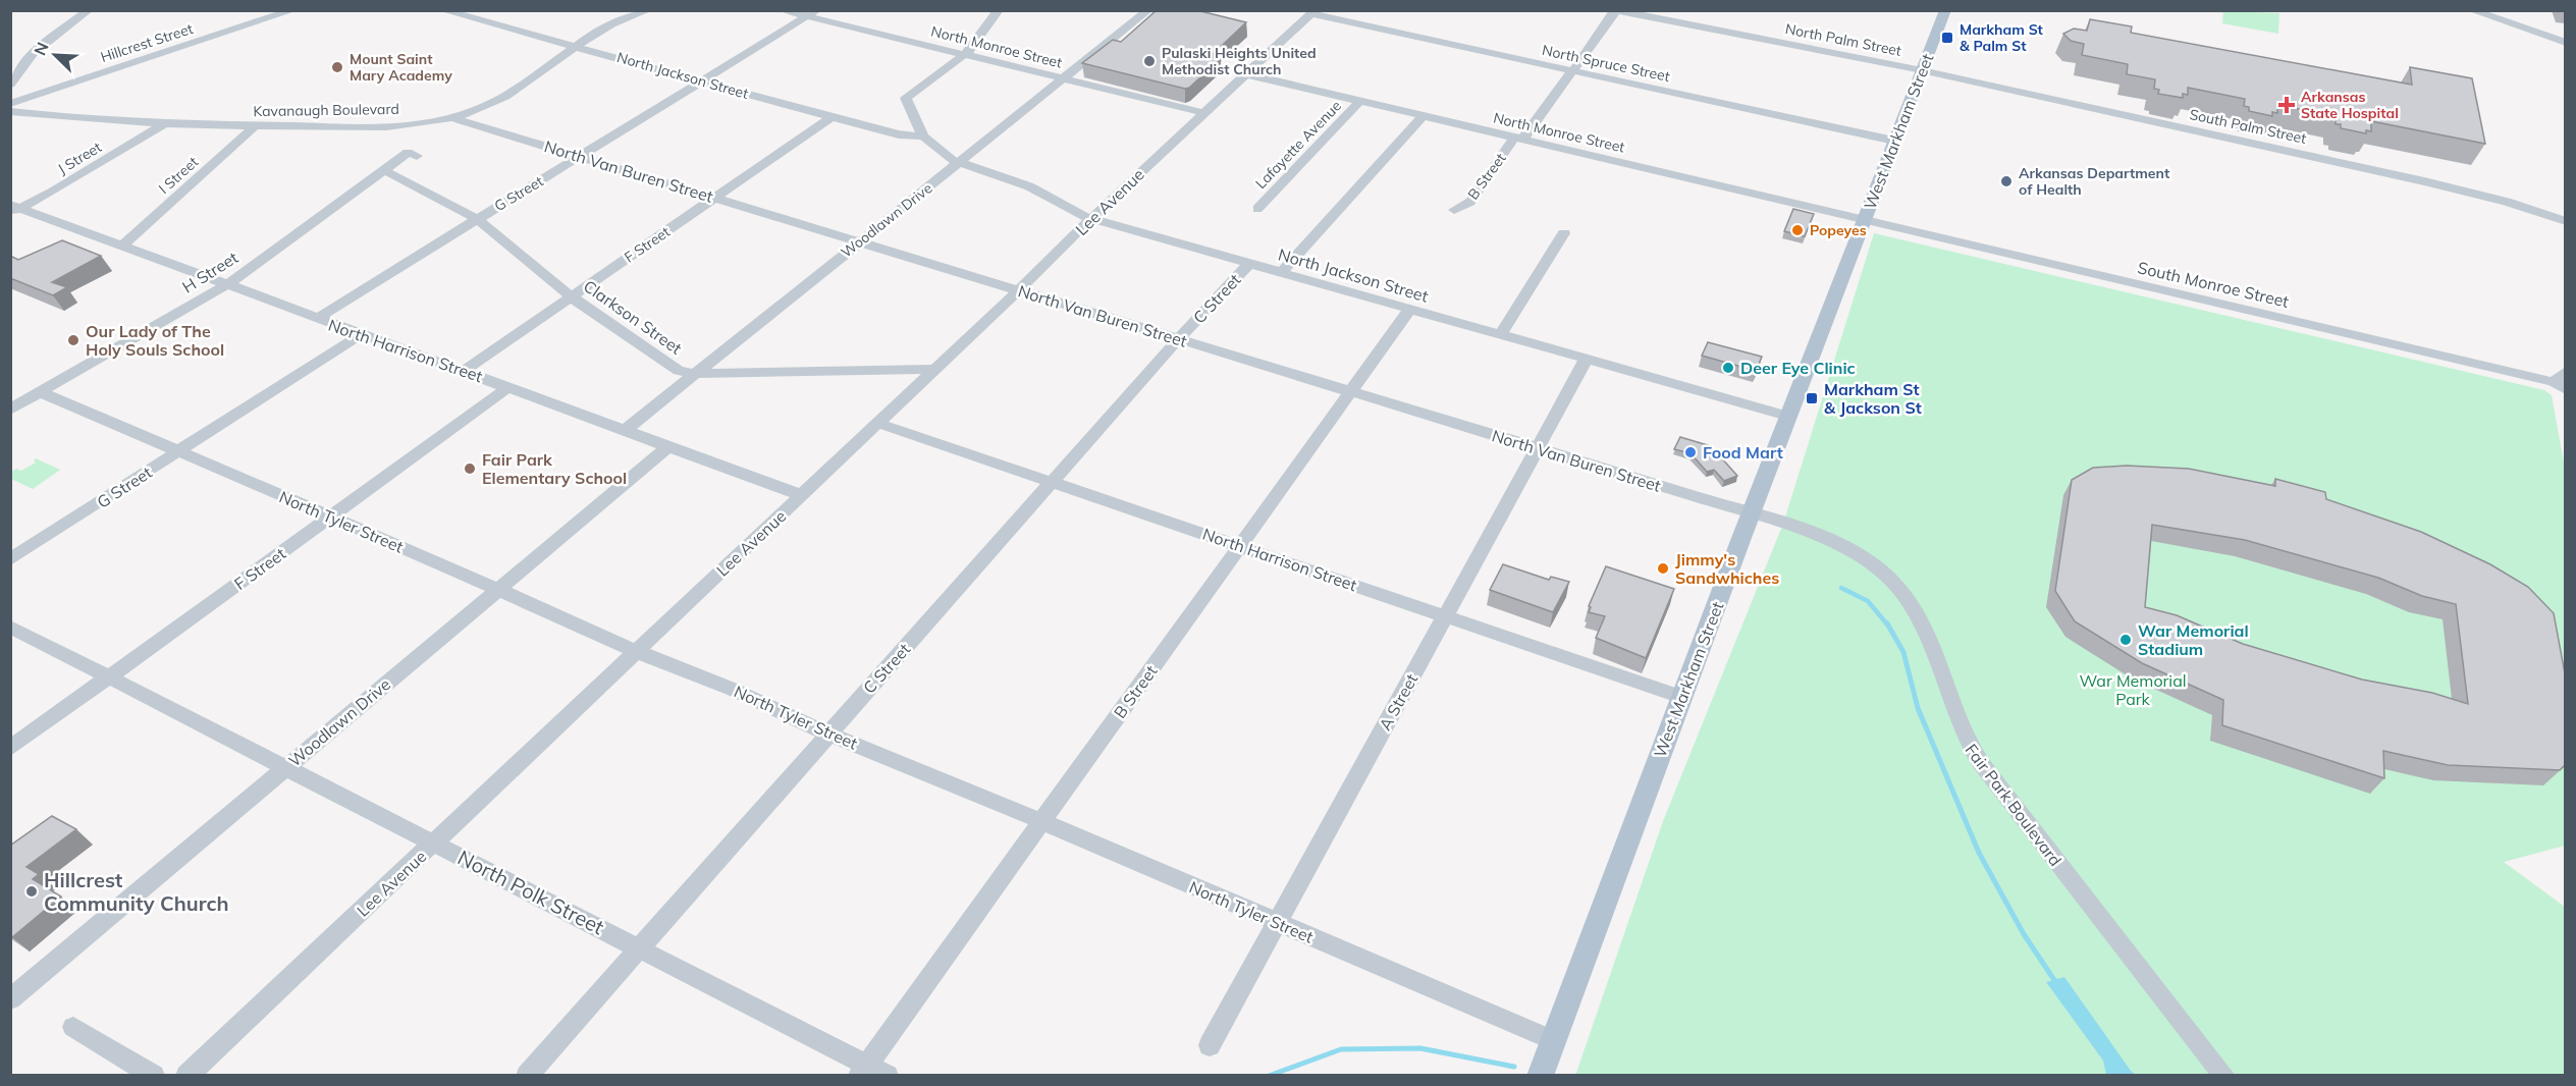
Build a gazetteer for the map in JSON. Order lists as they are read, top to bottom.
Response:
{
  "streets": {
    "main road": ["West Markham Street"],
    "street": [
      "North Palm Street",
      "Hillcrest Street",
      "North Monroe Street",
      "North Spruce Street",
      "North Jackson Street",
      "Kavanaugh Boulevard",
      "South Palm Street",
      "Lafayette Avenue",
      "J Street",
      "North Van Buren Street",
      "I Street",
      "B Street",
      "G Street",
      "Lee Avenue",
      "Woodlawn Drive",
      "F Street",
      "H Street",
      "South Monroe Street",
      "C Street",
      "Clarkson Street",
      "North Harrison Street",
      "North Tyler Street",
      "A Street",
      "Fair Park Boulevard",
      "North Polk Street"
    ]
  },
  "crossings": [
    ["North Palm Street", "South Palm Street"],
    ["North Palm Street", "West Markham Street"],
    ["North Palm Street", "B Street"],
    ["North Monroe Street", "North Jackson Street"],
    ["North Monroe Street", "West Markham Street"],
    ["North Monroe Street", "Lafayette Avenue"],
    ["North Monroe Street", "B Street"],
    ["North Monroe Street", "G Street"],
    ["North Monroe Street", "Lee Avenue"],
    ["North Monroe Street", "Woodlawn Drive"],
    ["North Monroe Street", "South Monroe Street"],
    ["North Spruce Street", "West Markham Street"],
    ["North Spruce Street", "B Street"],
    ["North Spruce Street", "Lee Avenue"],
    ["North Jackson Street", "Kavanaugh Boulevard"],
    ["North Jackson Street", "West Markham Street"],
    ["North Jackson Street", "B Street"],
    ["North Jackson Street", "G Street"],
    ["North Jackson Street", "Lee Avenue"],
    ["North Jackson Street", "Woodlawn Drive"],
    ["North Jackson Street", "F Street"],
    ["North Jackson Street", "C Street"],
    ["North Jackson Street", "A Street"],
    ["Kavanaugh Boulevard", "J Street"],
    ["Kavanaugh Boulevard", "North Van Buren Street"],
    ["Kavanaugh Boulevard", "I Street"],
    ["South Palm Street", "West Markham Street"],
    ["West Markham Street", "North Van Buren Street"],
    ["West Markham Street", "South Monroe Street"],
    ["West Markham Street", "North Harrison Street"],
    ["West Markham Street", "North Tyler Street"],
    ["West Markham Street", "Fair Park Boulevard"],
    ["J Street", "North Harrison Street"],
    ["North Van Buren Street", "B Street"],
    ["North Van Buren Street", "G Street"],
    ["North Van Buren Street", "Lee Avenue"],
    ["North Van Buren Street", "Woodlawn Drive"],
    ["North Van Buren Street", "F Street"],
    ["North Van Buren Street", "C Street"],
    ["North Van Buren Street", "A Street"],
    ["North Van Buren Street", "Fair Park Boulevard"],
    ["I Street", "North Harrison Street"],
    ["B Street", "North Harrison Street"],
    ["B Street", "North Tyler Street"],
    ["B Street", "North Polk Street"],
    ["G Street", "Clarkson Street"],
    ["G Street", "North Harrison Street"],
    ["G Street", "North Tyler Street"],
    ["Lee Avenue", "Clarkson Street"],
    ["Lee Avenue", "North Harrison Street"],
    ["Lee Avenue", "North Tyler Street"],
    ["Lee Avenue", "North Polk Street"],
    ["Woodlawn Drive", "Clarkson Street"],
    ["Woodlawn Drive", "North Harrison Street"],
    ["Woodlawn Drive", "North Tyler Street"],
    ["Woodlawn Drive", "North Polk Street"],
    ["F Street", "Clarkson Street"],
    ["F Street", "North Harrison Street"],
    ["F Street", "North Tyler Street"],
    ["F Street", "North Polk Street"],
    ["H Street", "Clarkson Street"],
    ["H Street", "North Harrison Street"],
    ["H Street", "North Tyler Street"],
    ["C Street", "North Harrison Street"],
    ["C Street", "North Tyler Street"],
    ["C Street", "North Polk Street"],
    ["North Harrison Street", "A Street"],
    ["North Tyler Street", "A Street"]
  ],
  "parks": ["War Memorial Park"],
  "places": {
    "transit": ["Markham St & Palm St", "Markham St & Jackson St"],
    "other": [
      "Pulaski Heights United Methodist Church",
      "Mount Saint Mary Academy",
      "Arkansas Department of Health",
      "Popeyes",
      "Our Lady of The Holy Souls School",
      "Deer Eye Clinic",
      "Food Mart",
      "Fair Park Elementary School",
      "Jimmy's Sandwhiches",
      "War Memorial Stadium",
      "Hillcrest Community Church"
    ],
    "health": ["Arkansas State Hospital"]
  },
  "north": "top left"
}
